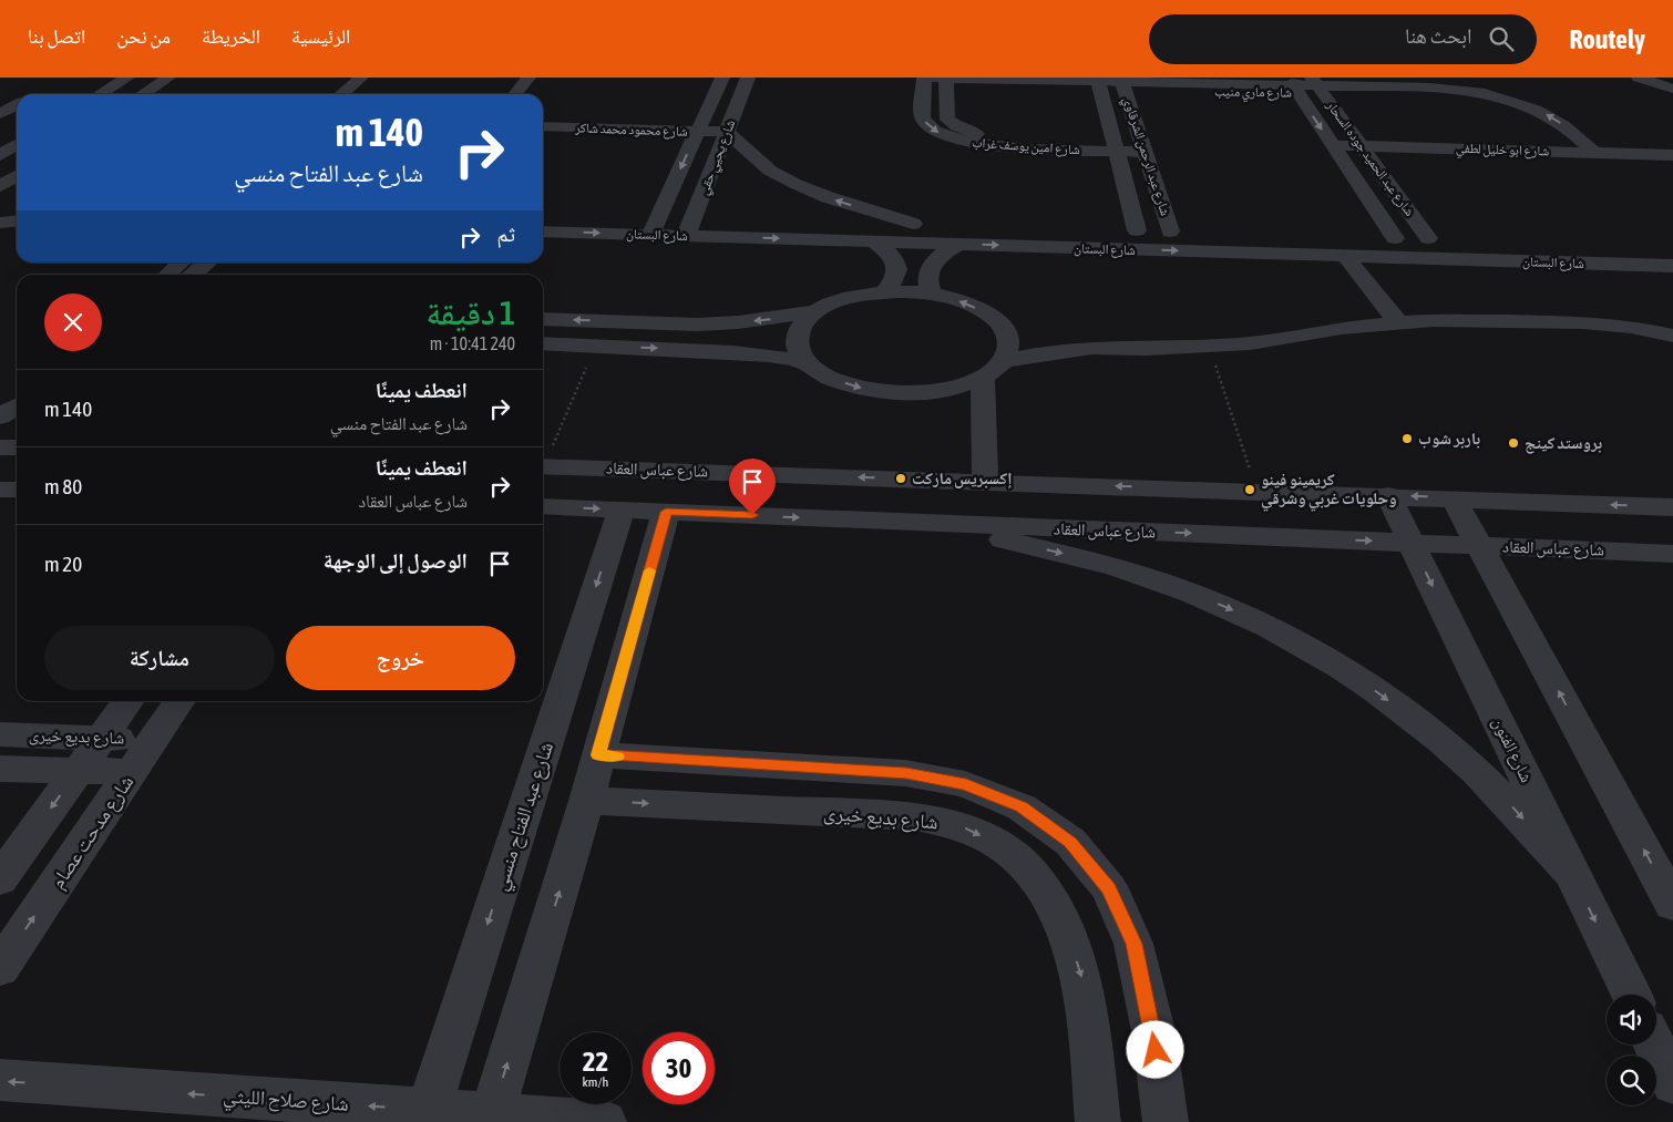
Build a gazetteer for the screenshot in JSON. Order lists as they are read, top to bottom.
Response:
{
  "streets": {
    "street": [
      "شارع ماري منيب",
      "شارع محمود محمد شاكر",
      "شارع امين يوسف غراب",
      "شارع ابو خليل لطفي",
      "شارع عبد الرحمن الشرقاوي",
      "شارع يحيي حقي",
      "شارع عبد الحميد جوده السحار",
      "شارع البستان",
      "شارع عباس العقاد",
      "شارع بديع خيرى",
      "شارع الفنون",
      "شارع عبد الفتاح منسي",
      "شارع مدحت عصام",
      "شارع صلاح الليثي"
    ]
  },
  "crossings": [
    ["شارع ماري منيب", "شارع امين يوسف غراب"],
    ["شارع ماري منيب", "شارع ابو خليل لطفي"],
    ["شارع ماري منيب", "شارع عبد الرحمن الشرقاوي"],
    ["شارع ماري منيب", "شارع عبد الحميد جوده السحار"],
    ["شارع محمود محمد شاكر", "شارع يحيي حقي"],
    ["شارع امين يوسف غراب", "شارع عبد الرحمن الشرقاوي"],
    ["شارع ابو خليل لطفي", "شارع عبد الحميد جوده السحار"],
    ["شارع عبد الرحمن الشرقاوي", "شارع البستان"],
    ["شارع يحيي حقي", "شارع البستان"],
    ["شارع عباس العقاد", "شارع الفنون"],
    ["شارع عباس العقاد", "شارع عبد الفتاح منسي"],
    ["شارع بديع خيرى", "شارع مدحت عصام"],
    ["شارع عبد الفتاح منسي", "شارع صلاح الليثي"]
  ],
  "one_way": ["شارع بديع خيرى", "شارع صلاح الليثي"],
  "places": [
    "باربر شوب",
    "بروستد كينج",
    "إكسبريس ماركت",
    "كريمينو فينو وحلويات غربي وشرقي"
  ],
  "page": {
    "header": "Routely",
    "search": "ابحث هنا",
    "nav": [
      "الرئيسية",
      "الخريطة",
      "من نحن",
      "اتصل بنا"
    ],
    "turn": ["140 m", "شارع عبد الفتاح منسي"],
    "then": "ثم",
    "heading": ["1 دقيقة", "240 m · 10:41"],
    "list": [
      {
        "name": "انعطف يمينًا",
        "note": "شارع عبد الفتاح منسي",
        "value": "140 m"
      },
      {
        "name": "انعطف يمينًا",
        "note": "شارع عباس العقاد",
        "value": "80 m"
      },
      {
        "name": "الوصول إلى الوجهة",
        "value": "20 m"
      }
    ],
    "buttons": ["خروج", "مشاركة"],
    "speed": "22 km/h",
    "limit": "30"
  }
}
